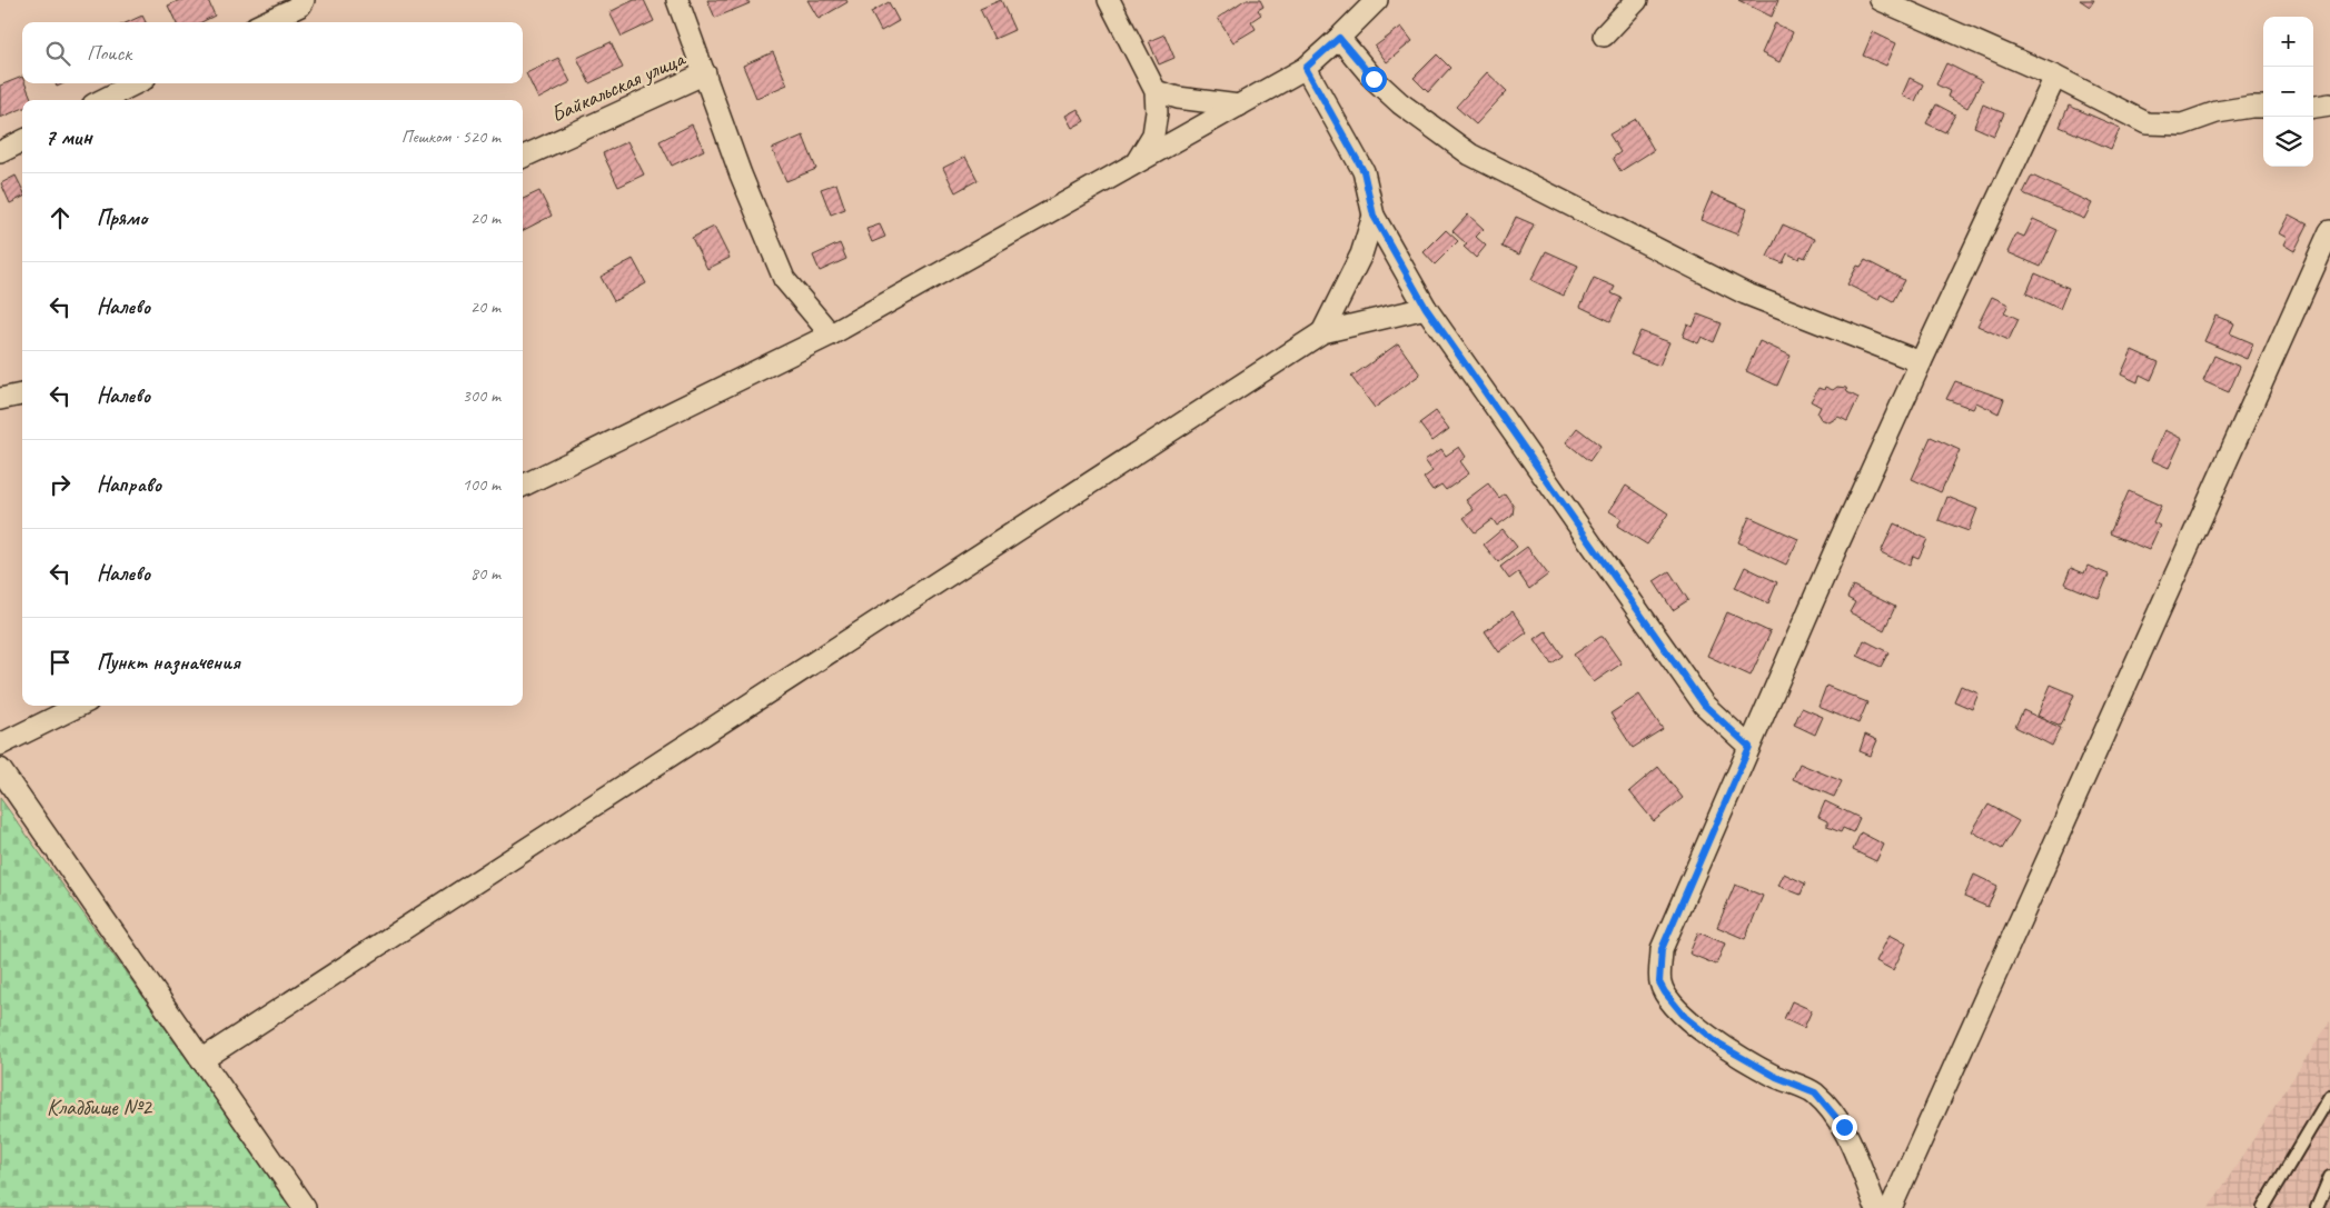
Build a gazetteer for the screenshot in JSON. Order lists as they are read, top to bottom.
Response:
{
  "streets": {
    "street": ["Байкальская улица"]
  },
  "parks": ["Кладбище №2"],
  "page": {
    "map_buttons": ["+", "−"],
    "search": "Поиск",
    "heading": ["7 мин", "Пешком · 520 m"],
    "list": [
      ["Прямо", "20 m"],
      ["Налево", "20 m"],
      ["Налево", "300 m"],
      ["Направо", "100 m"],
      ["Налево", "80 m"],
      "Пункт назначения"
    ]
  }
}
